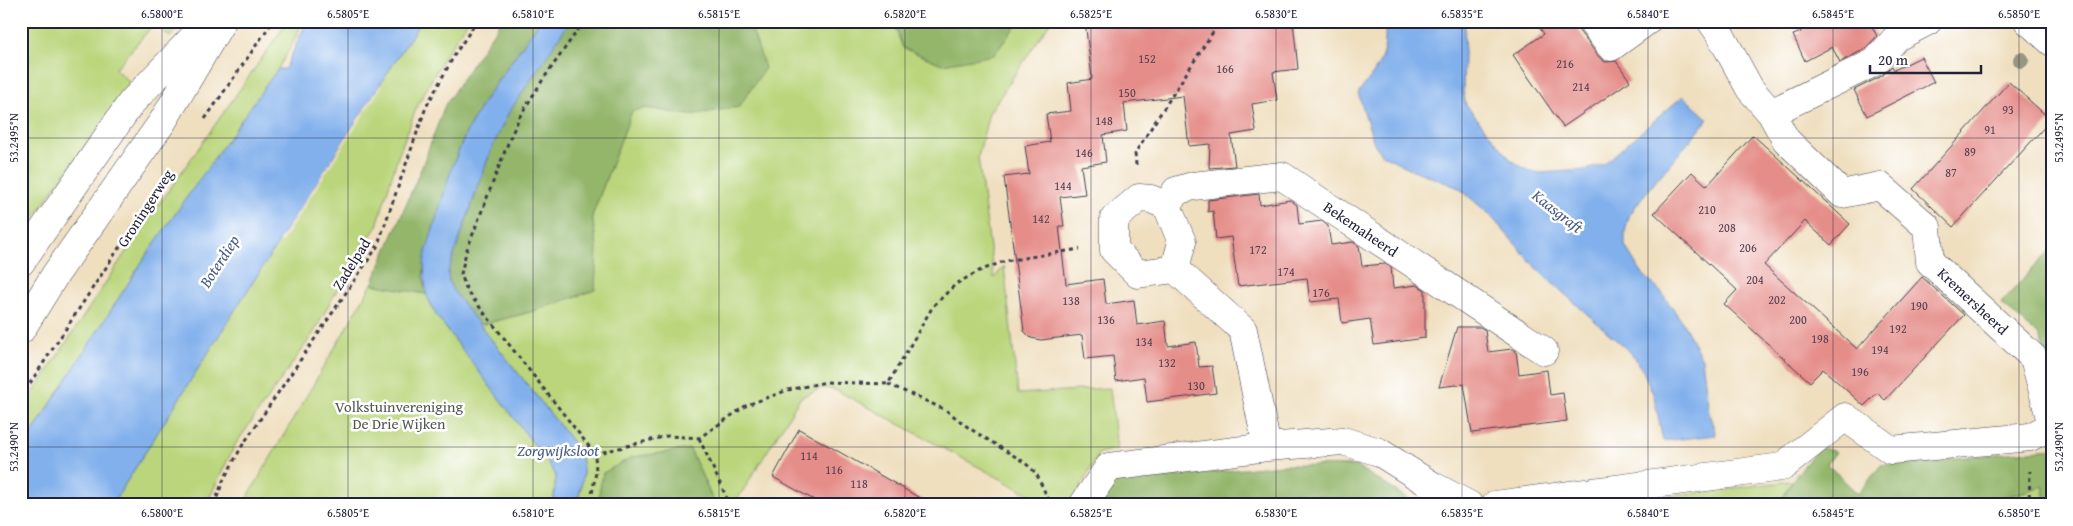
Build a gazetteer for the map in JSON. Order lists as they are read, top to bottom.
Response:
{
  "streets": {
    "street": ["Bekemaheerd", "Kremersheerd"],
    "path": ["Groningerweg", "Zadelpad"]
  },
  "water": ["Kaasgraft", "Boterdiep", "Zorgwijksloot"],
  "parks": ["Volkstuinvereniging De Drie Wijken"],
  "house_numbers": [
    "152",
    "216",
    "166",
    "214",
    "150",
    "93",
    "148",
    "91",
    "89",
    "146",
    "87",
    "144",
    "210",
    "142",
    "208",
    "206",
    "172",
    "174",
    "204",
    "176",
    "202",
    "138",
    "190",
    "136",
    "200",
    "192",
    "198",
    "134",
    "194",
    "132",
    "196",
    "130",
    "114",
    "116",
    "118"
  ],
  "scale_bar": "20 m",
  "coordinates": [
    "6.5800°E",
    "6.5805°E",
    "6.5810°E",
    "6.5815°E",
    "6.5820°E",
    "6.5825°E",
    "6.5830°E",
    "6.5835°E",
    "6.5840°E",
    "6.5845°E",
    "6.5850°E",
    "53.2495°N",
    "53.2490°N"
  ]
}
